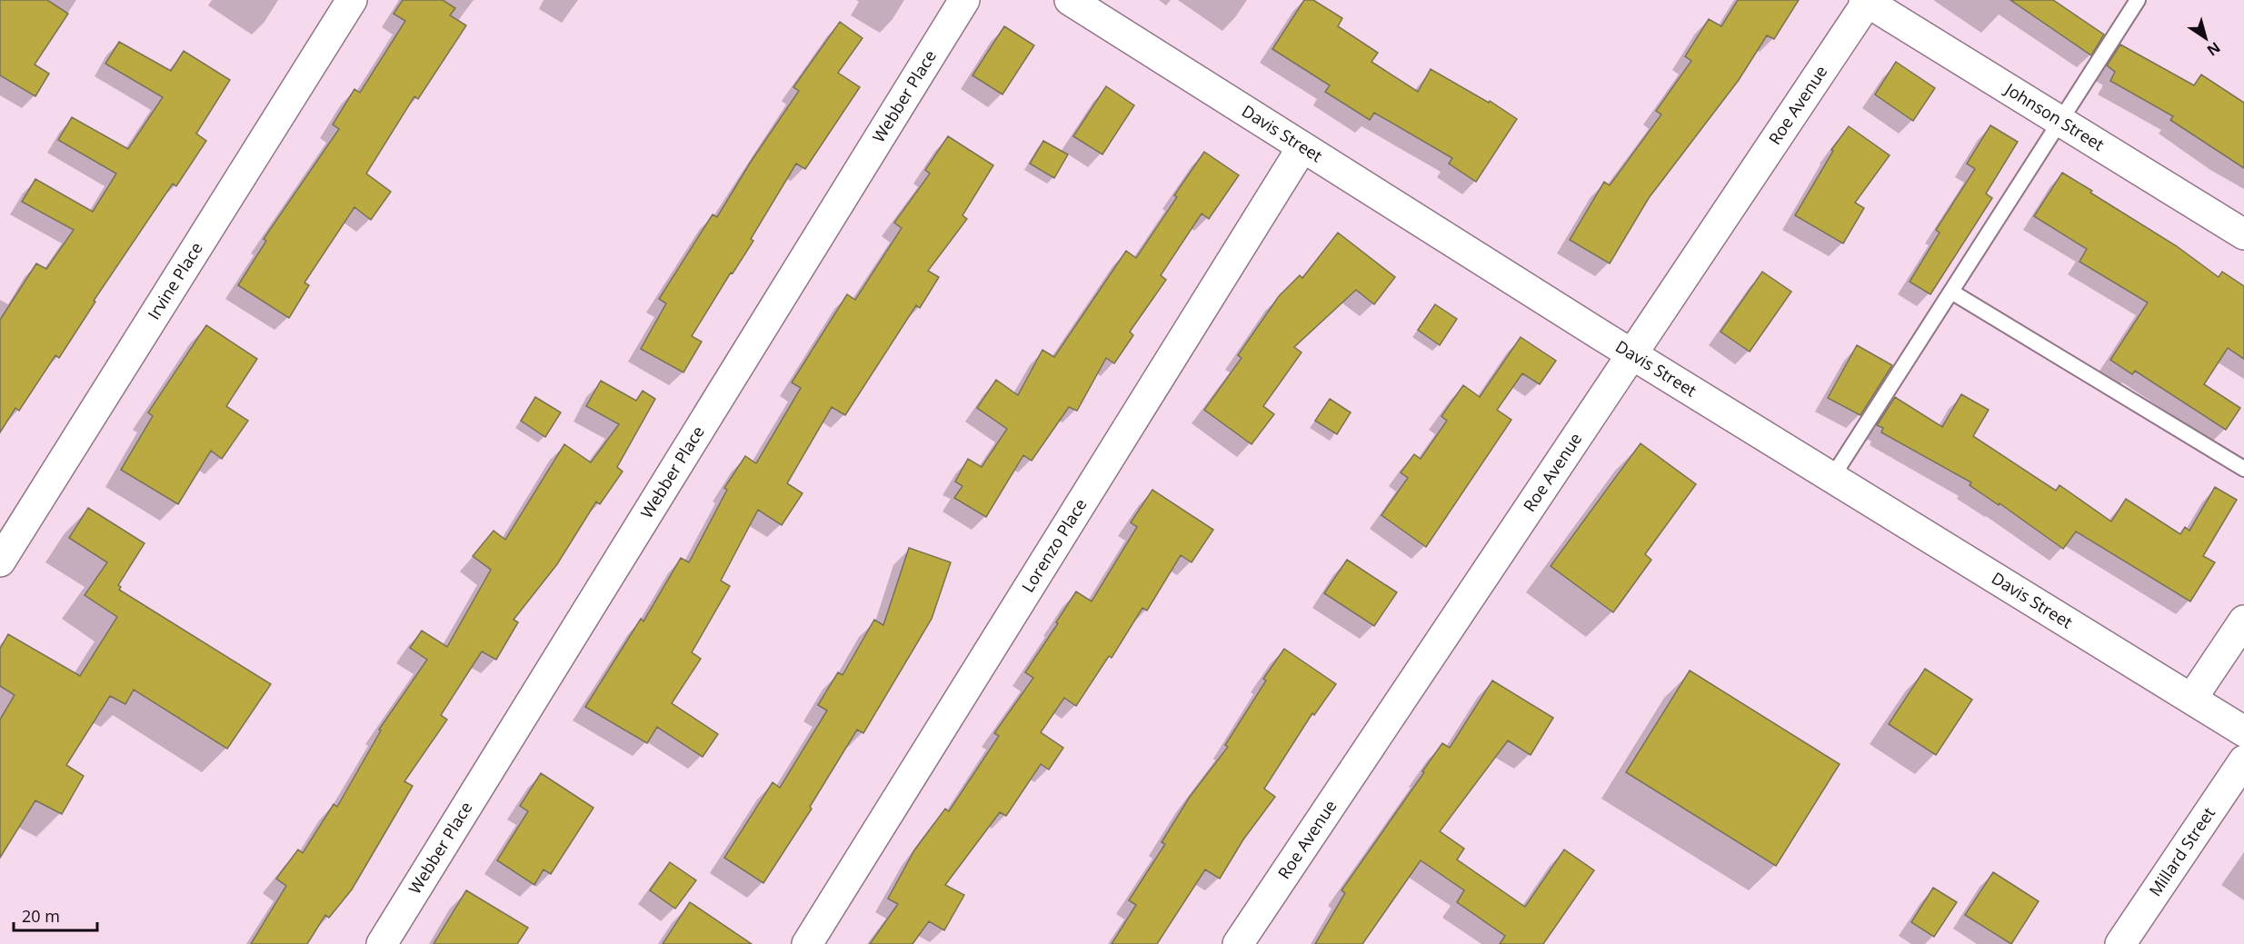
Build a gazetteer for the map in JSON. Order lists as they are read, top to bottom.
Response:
{
  "streets": {
    "street": [
      "Webber Place",
      "Roe Avenue",
      "Johnson Street",
      "Davis Street",
      "Irvine Place",
      "Lorenzo Place",
      "Millard Street"
    ]
  },
  "crossings": [
    ["Roe Avenue", "Johnson Street"],
    ["Roe Avenue", "Davis Street"],
    ["Davis Street", "Lorenzo Place"]
  ],
  "scale_bar": "20 m",
  "north": "bottom right"
}
